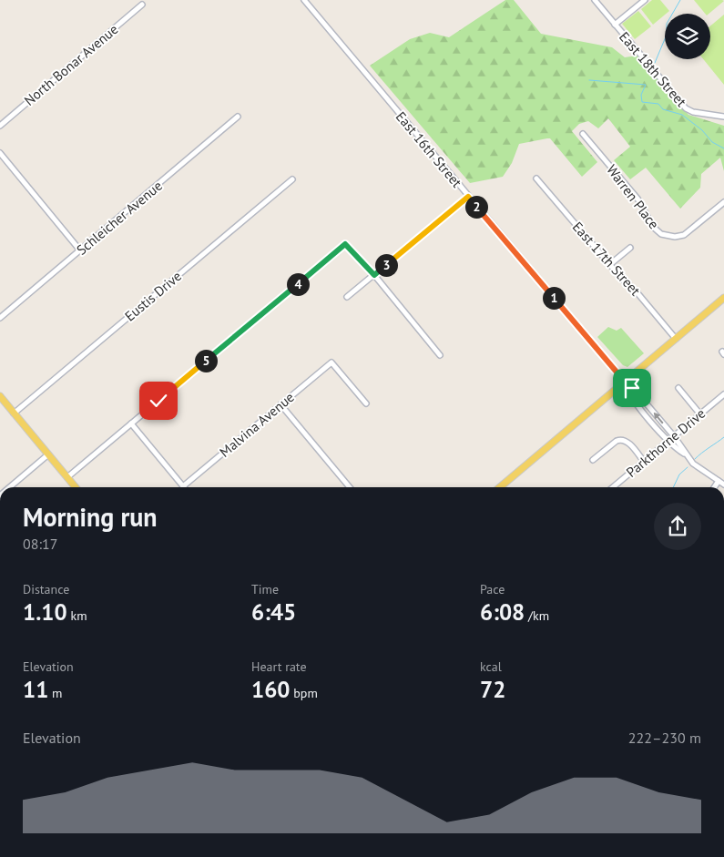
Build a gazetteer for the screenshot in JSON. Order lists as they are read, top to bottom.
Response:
{
  "streets": {
    "street": [
      "North Bonar Avenue",
      "East 18th Street",
      "East 16th Street",
      "Warren Place",
      "Schleicher Avenue",
      "East 17th Street",
      "Eustis Drive",
      "Malvina Avenue",
      "Parkthorne Drive"
    ]
  },
  "page": {
    "pins": [
      "2",
      "3",
      "4",
      "1",
      "5"
    ],
    "heading": ["Morning run", "08:17"],
    "stats": [
      ["Distance", "1.10 km"],
      ["Time", "6:45"],
      ["Pace", "6:08 /km"],
      ["Elevation", "11 m"],
      ["Heart rate", "160 bpm"],
      ["kcal", "72"]
    ],
    "chart": ["Elevation", "222–230 m"]
  }
}
